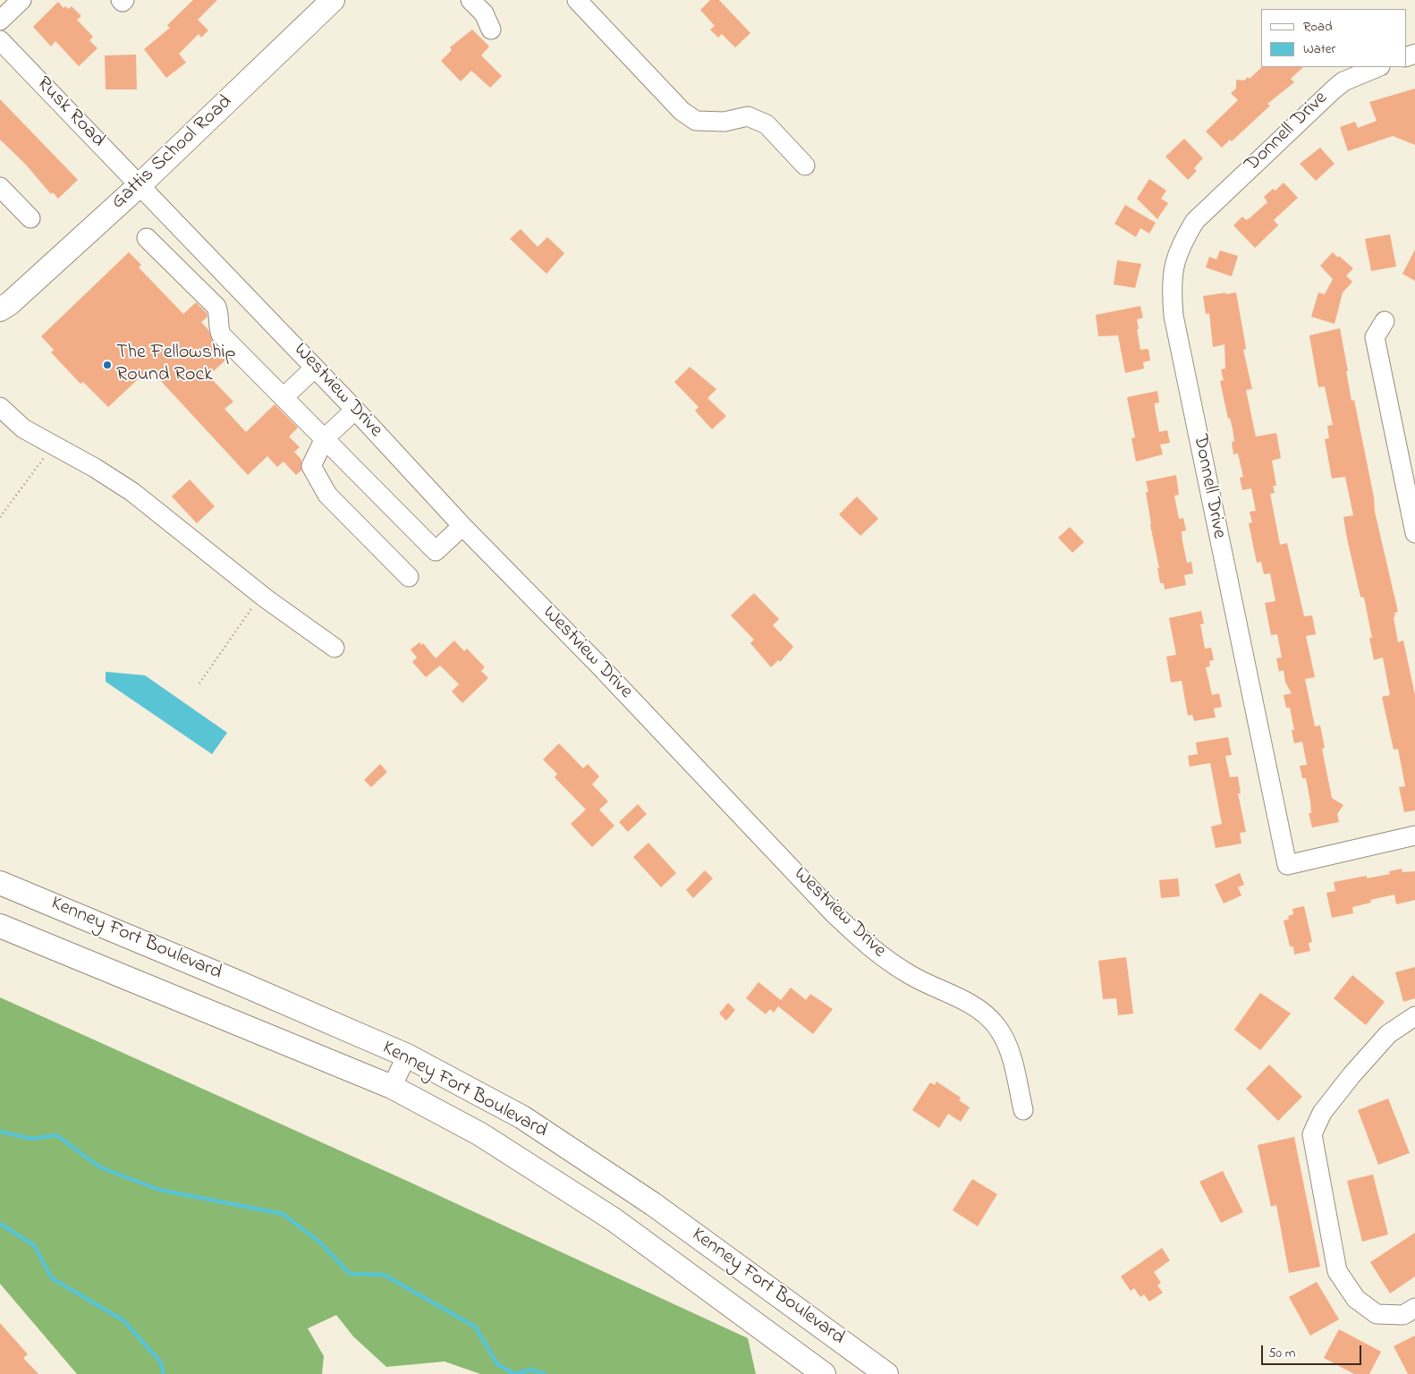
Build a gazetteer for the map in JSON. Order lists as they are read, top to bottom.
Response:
{
  "streets": {
    "main road": ["Gattis School Road", "Kenney Fort Boulevard"],
    "street": ["Rusk Road", "Donnell Drive", "Westview Drive"]
  },
  "crossings": [
    ["Rusk Road", "Gattis School Road"],
    ["Rusk Road", "Westview Drive"],
    ["Gattis School Road", "Westview Drive"]
  ],
  "places": ["The Fellowship Round Rock"],
  "legend": ["Road", "Water"],
  "scale_bar": "50 m"
}
